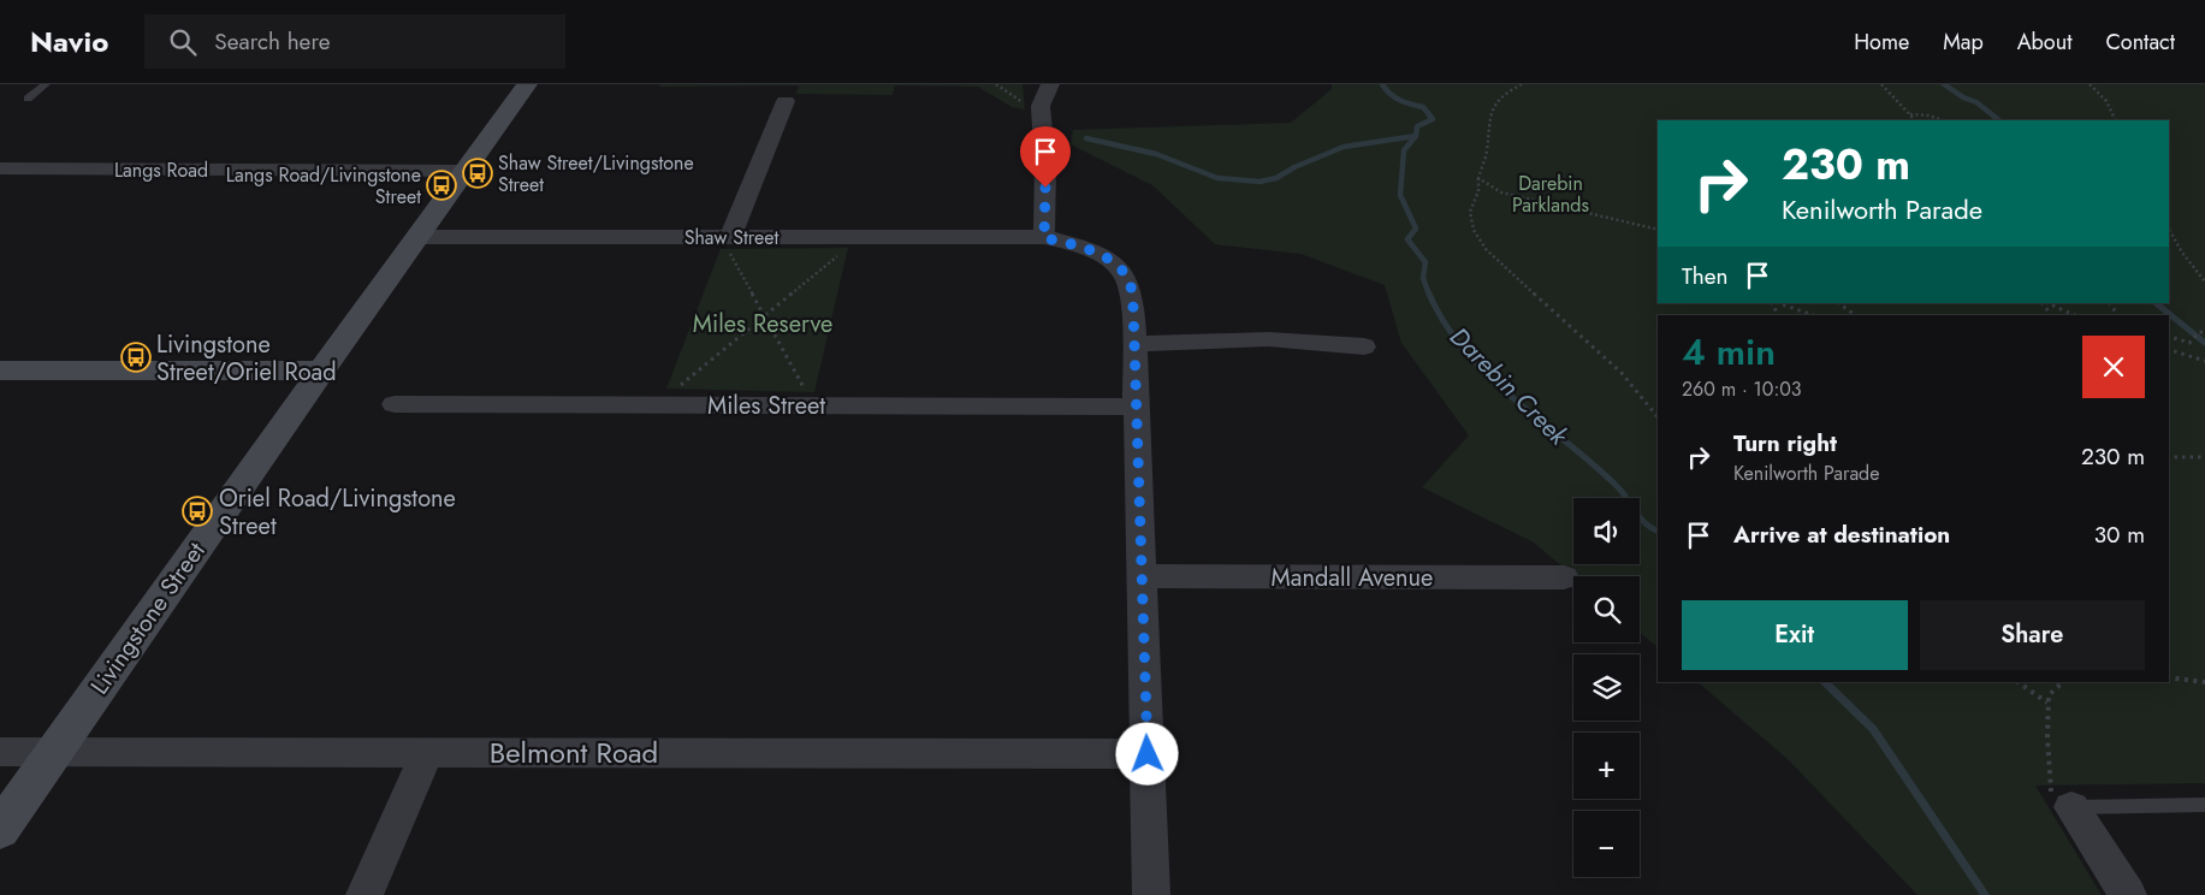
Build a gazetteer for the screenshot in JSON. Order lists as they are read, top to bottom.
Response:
{
  "streets": {
    "main road": ["Livingstone Street"],
    "street": [
      "Langs Road",
      "Shaw Street",
      "Miles Street",
      "Mandall Avenue",
      "Belmont Road"
    ]
  },
  "crossings": [
    ["Langs Road", "Livingstone Street"],
    ["Shaw Street", "Miles Street"],
    ["Shaw Street", "Mandall Avenue"],
    ["Shaw Street", "Livingstone Street"],
    ["Shaw Street", "Belmont Road"],
    ["Livingstone Street", "Belmont Road"]
  ],
  "water": ["Darebin Creek"],
  "parks": ["Darebin Parklands", "Miles Reserve"],
  "places": {
    "bus stop": [
      "Shaw Street/Livingstone Street",
      "Langs Road/Livingstone Street",
      "Livingstone Street/Oriel Road",
      "Oriel Road/Livingstone Street"
    ]
  },
  "page": {
    "header": "Navio",
    "search": "Search here",
    "nav": [
      "Home",
      "Map",
      "About",
      "Contact"
    ],
    "turn": ["230 m", "Kenilworth Parade"],
    "then": "Then",
    "heading": ["4 min", "260 m · 10:03"],
    "list": [
      {
        "name": "Turn right",
        "note": "Kenilworth Parade",
        "value": "230 m"
      },
      {
        "name": "Arrive at destination",
        "value": "30 m"
      }
    ],
    "map_buttons": ["+", "−"],
    "buttons": ["Exit", "Share"]
  }
}
